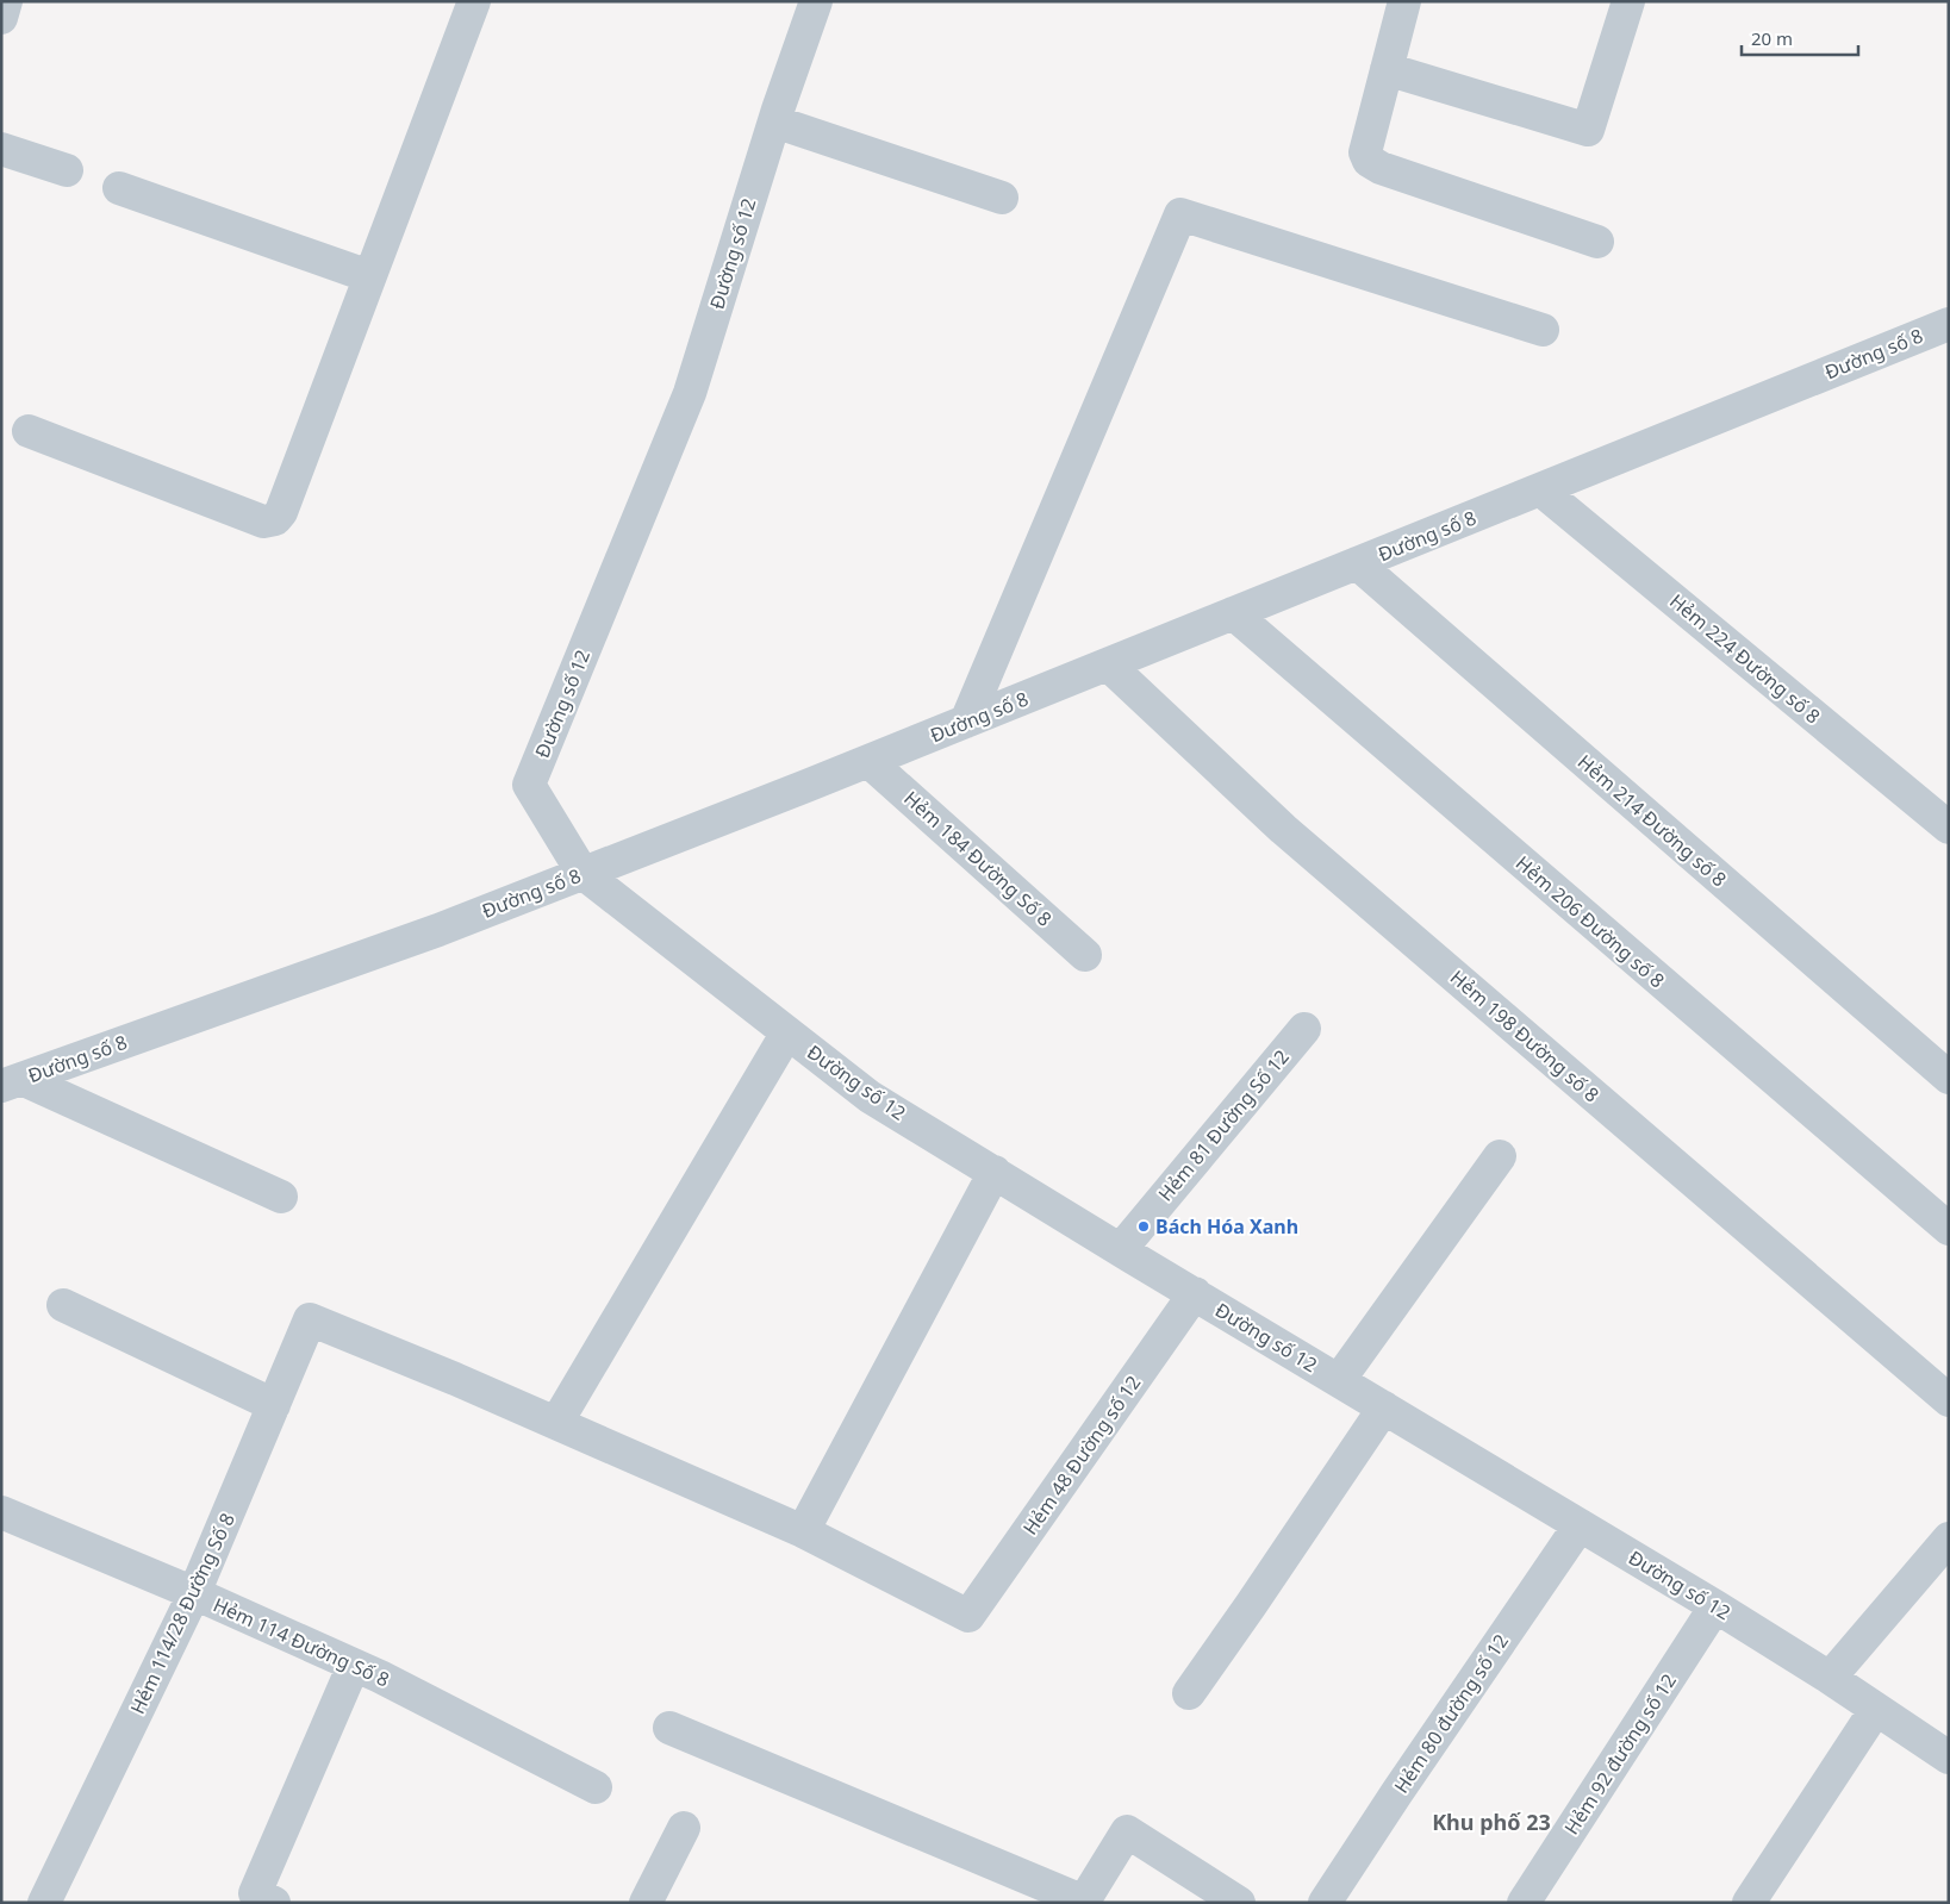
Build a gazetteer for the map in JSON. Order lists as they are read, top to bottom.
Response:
{
  "streets": {
    "street": [
      "Đường số 12",
      "Đường số 8",
      "Hẻm 224 Đường số 8",
      "Hẻm 214 Đường số 8",
      "Hẻm 184 Đường Số 8",
      "Hẻm 206 Đường số 8",
      "Hẻm 198 Đường số 8",
      "Hẻm 81 Đường Số 12",
      "Hẻm 48 Đường số 12",
      "Hẻm 114/28 Đường Số 8",
      "Hẻm 114 Đường Số 8",
      "Hẻm 80 đường số 12",
      "Hẻm 92 đường số 12"
    ]
  },
  "crossings": [
    ["Đường số 12", "Đường số 8"],
    ["Đường số 12", "Hẻm 81 Đường Số 12"],
    ["Đường số 12", "Hẻm 48 Đường số 12"],
    ["Đường số 12", "Hẻm 80 đường số 12"],
    ["Đường số 12", "Hẻm 92 đường số 12"],
    ["Đường số 8", "Hẻm 224 Đường số 8"],
    ["Đường số 8", "Hẻm 214 Đường số 8"],
    ["Đường số 8", "Hẻm 184 Đường Số 8"],
    ["Đường số 8", "Hẻm 206 Đường số 8"],
    ["Đường số 8", "Hẻm 198 Đường số 8"],
    ["Hẻm 114/28 Đường Số 8", "Hẻm 114 Đường Số 8"]
  ],
  "districts": ["Khu phố 23"],
  "places": ["Bách Hóa Xanh"],
  "scale_bar": "20 m"
}
